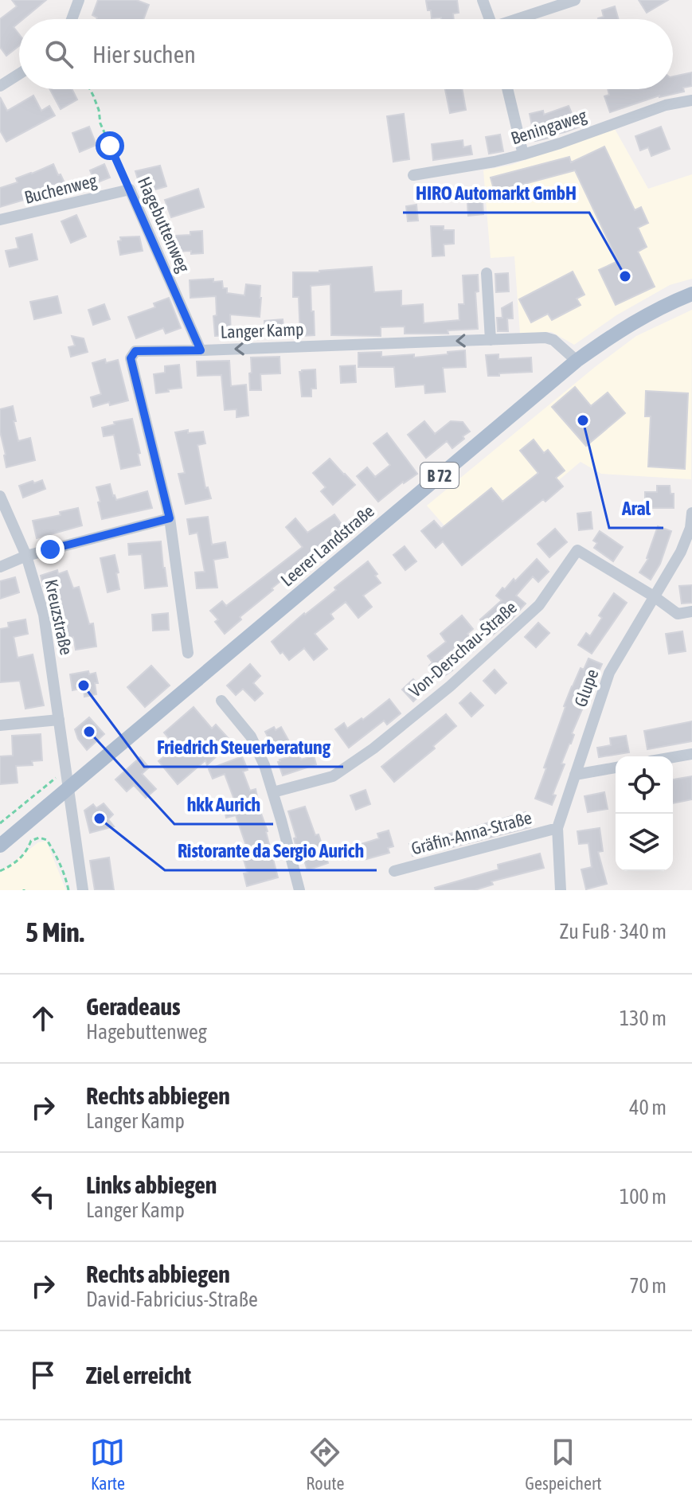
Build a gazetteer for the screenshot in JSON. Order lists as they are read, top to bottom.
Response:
{
  "streets": {
    "main road": ["B 72", "Leerer Landstraße"],
    "street": [
      "Beningaweg",
      "Buchenweg",
      "Hagebuttenweg",
      "Langer Kamp",
      "Kreuzstraße",
      "Von-Derschau-Straße",
      "Glupe",
      "Gräfin-Anna-Straße"
    ]
  },
  "crossings": [
    ["Buchenweg", "Hagebuttenweg"],
    ["Hagebuttenweg", "Langer Kamp"],
    ["Langer Kamp", "Leerer Landstraße"],
    ["Leerer Landstraße", "Kreuzstraße"],
    ["Von-Derschau-Straße", "Glupe"],
    ["Glupe", "Gräfin-Anna-Straße"]
  ],
  "one_way": ["Langer Kamp"],
  "places": [
    "HIRO Automarkt GmbH",
    "Aral",
    "Friedrich Steuerberatung",
    "hkk Aurich",
    "Ristorante da Sergio Aurich"
  ],
  "page": {
    "search": "Hier suchen",
    "heading": ["5 Min.", "Zu Fuß · 340 m"],
    "list": [
      ["Geradeaus", "Hagebuttenweg", "130 m"],
      ["Rechts abbiegen", "Langer Kamp", "40 m"],
      ["Links abbiegen", "Langer Kamp", "100 m"],
      ["Rechts abbiegen", "David-Fabricius-Straße", "70 m"],
      "Ziel erreicht"
    ],
    "nav": ["Karte", "Route", "Gespeichert"]
  }
}
